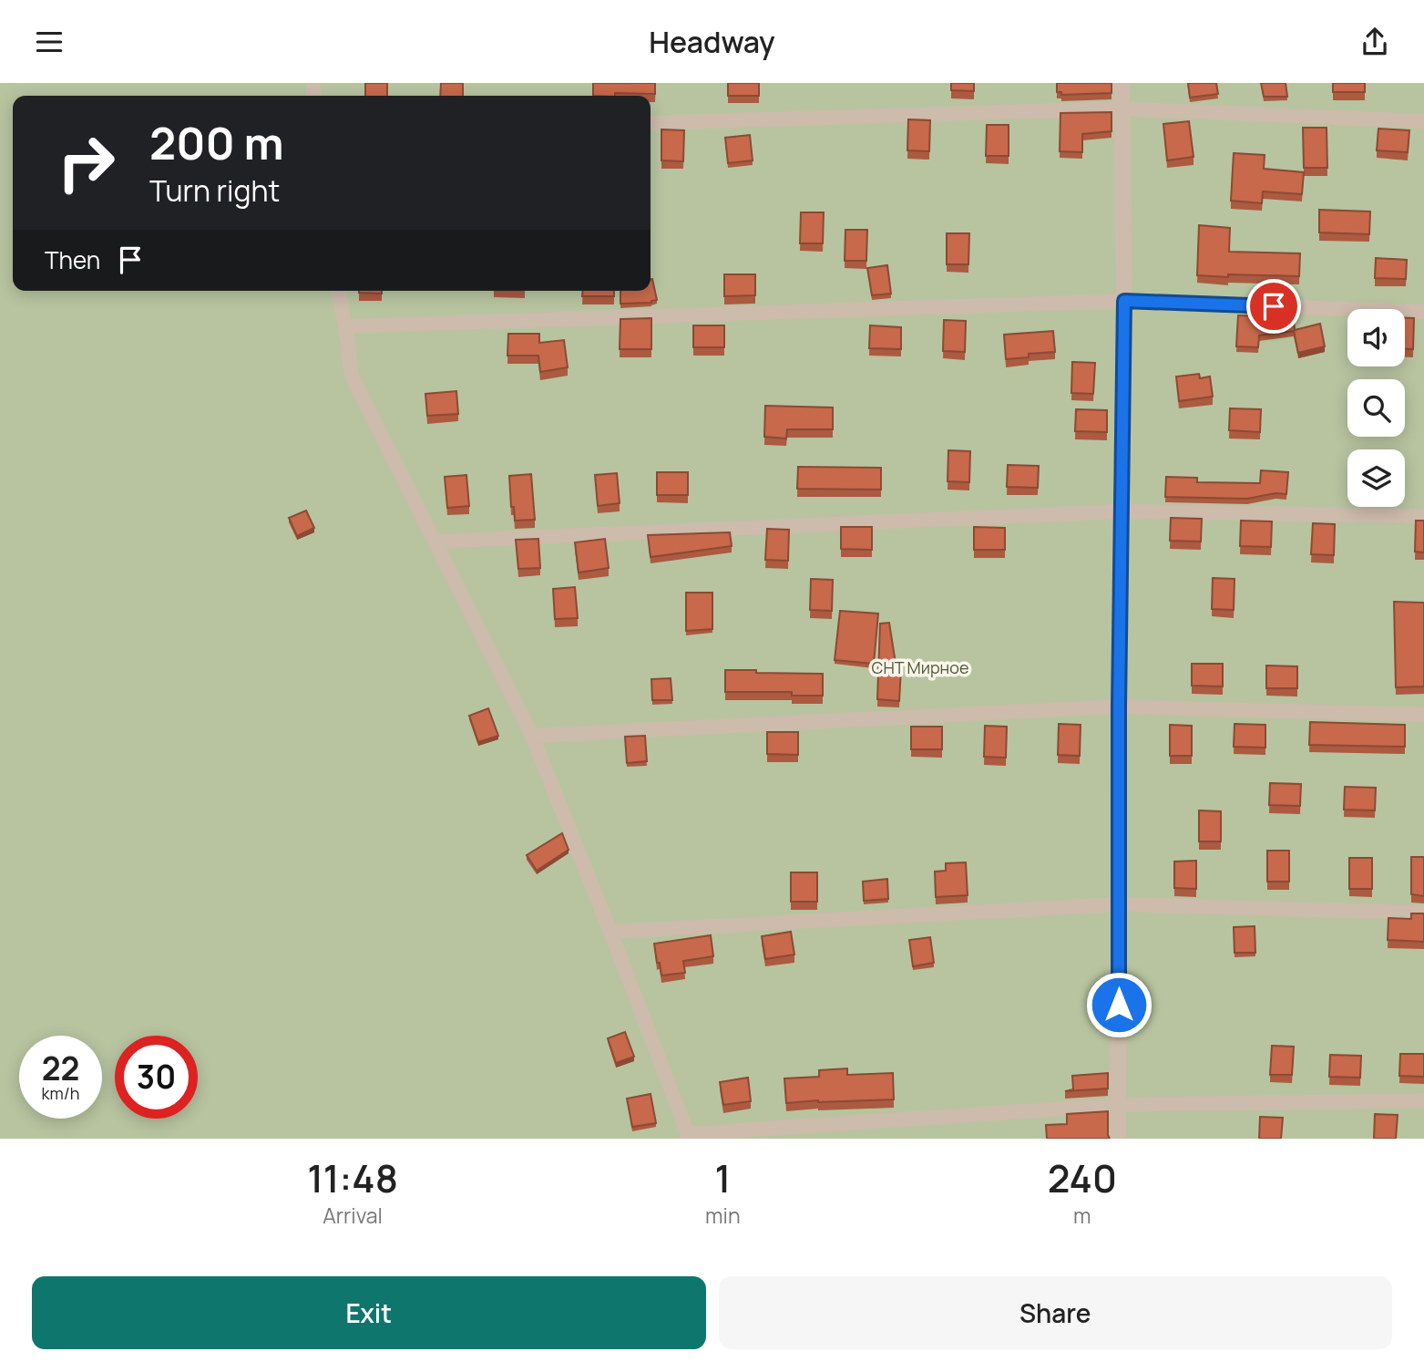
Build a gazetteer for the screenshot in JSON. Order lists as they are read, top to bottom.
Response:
{
  "parks": ["СНТ Мирное"],
  "page": {
    "header": "Headway",
    "turn": ["200 m", "Turn right"],
    "then": "Then",
    "speed": "22 km/h",
    "limit": "30",
    "eta": [
      "11:48",
      "Arrival",
      "1",
      "min",
      "240",
      "m"
    ],
    "buttons": ["Exit", "Share"]
  }
}
